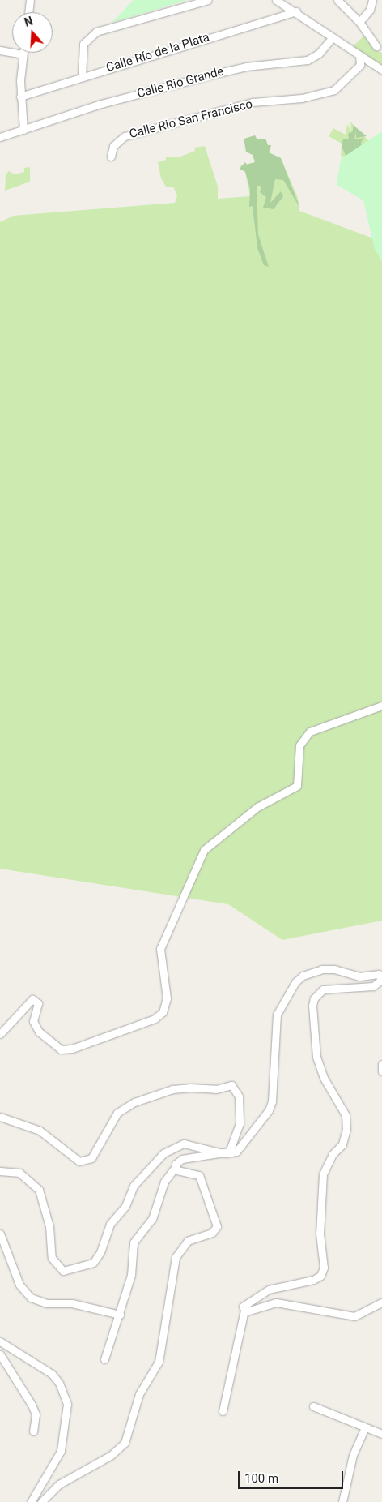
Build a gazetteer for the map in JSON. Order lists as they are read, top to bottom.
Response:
{
  "streets": {
    "street": ["Calle Río de la Plata", "Calle Rio Grande", "Calle Rio San Francisco"]
  },
  "scale_bar": "100 m",
  "north": "top"
}
